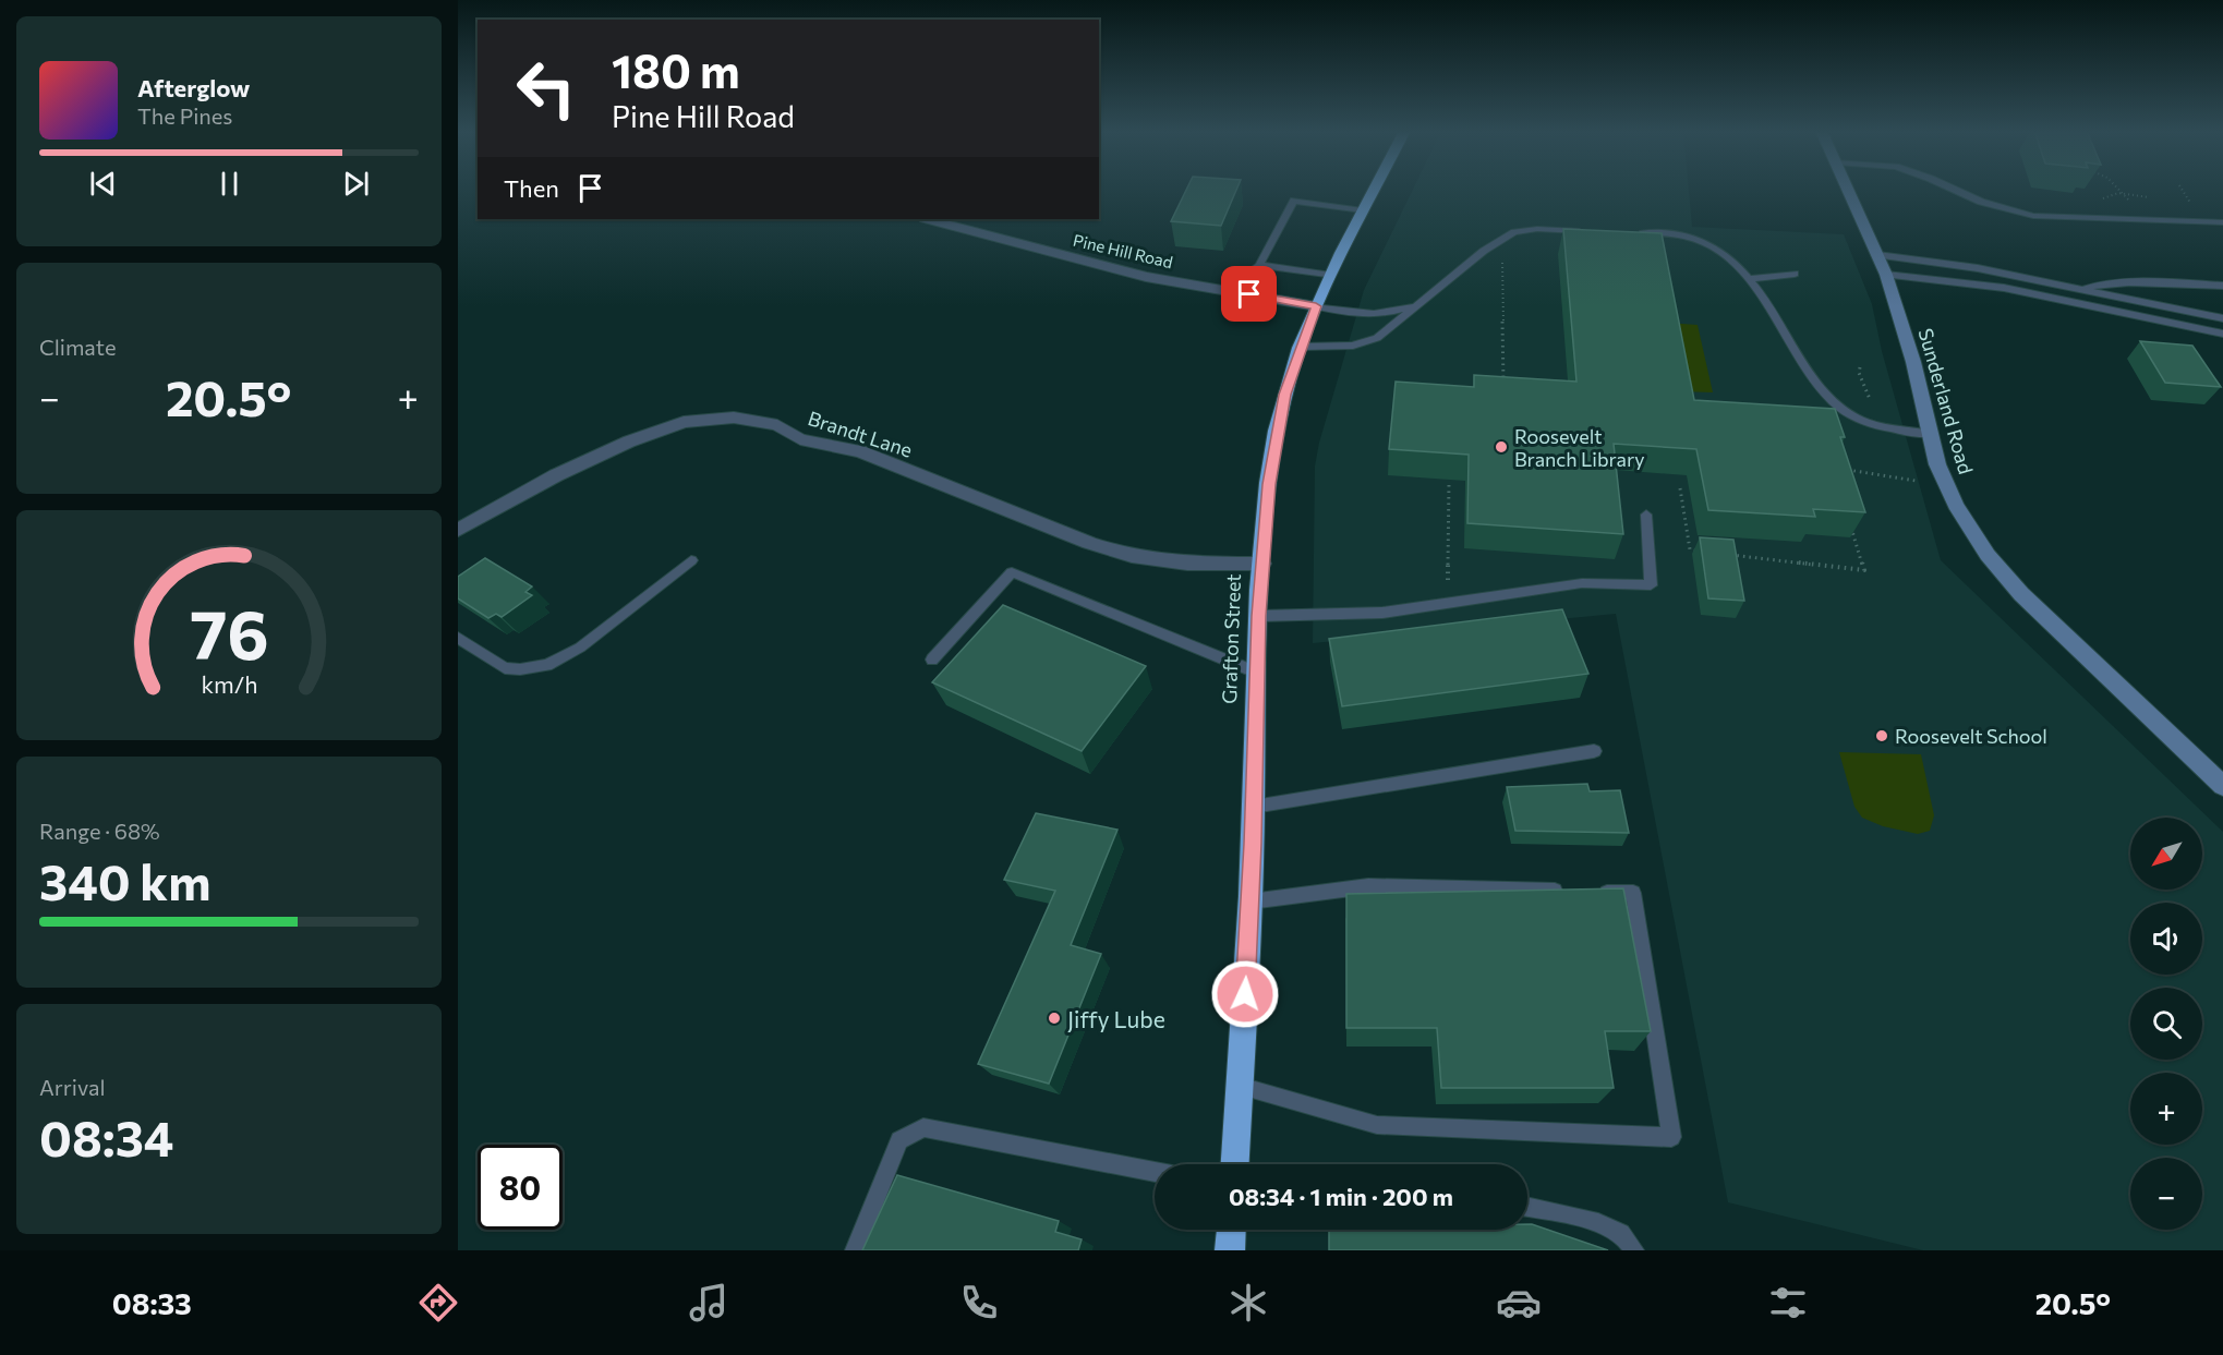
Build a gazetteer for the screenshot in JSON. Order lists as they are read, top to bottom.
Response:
{
  "streets": {
    "highway": ["Grafton Street"],
    "street": ["Pine Hill Road", "Sunderland Road", "Brandt Lane"]
  },
  "crossings": [
    ["Pine Hill Road", "Grafton Street"],
    ["Brandt Lane", "Grafton Street"]
  ],
  "places": ["Roosevelt Branch Library", "Roosevelt School", "Jiffy Lube"],
  "north": "bottom left",
  "page": {
    "turn": ["180 m", "Pine Hill Road"],
    "song": ["Afterglow", "The Pines"],
    "then": "Then",
    "tile": [
      "Climate",
      ["Range · 68%", "340 km"],
      ["Arrival", "08:34"]
    ],
    "heat": ["−", "20.5°", "+"],
    "map_buttons": ["+", "−"],
    "limit": "80",
    "trip": "08:34 · 1 min · 200 m",
    "tabs": ["08:33", "20.5°"],
    "gauge": ["76", "km/h"]
  }
}
